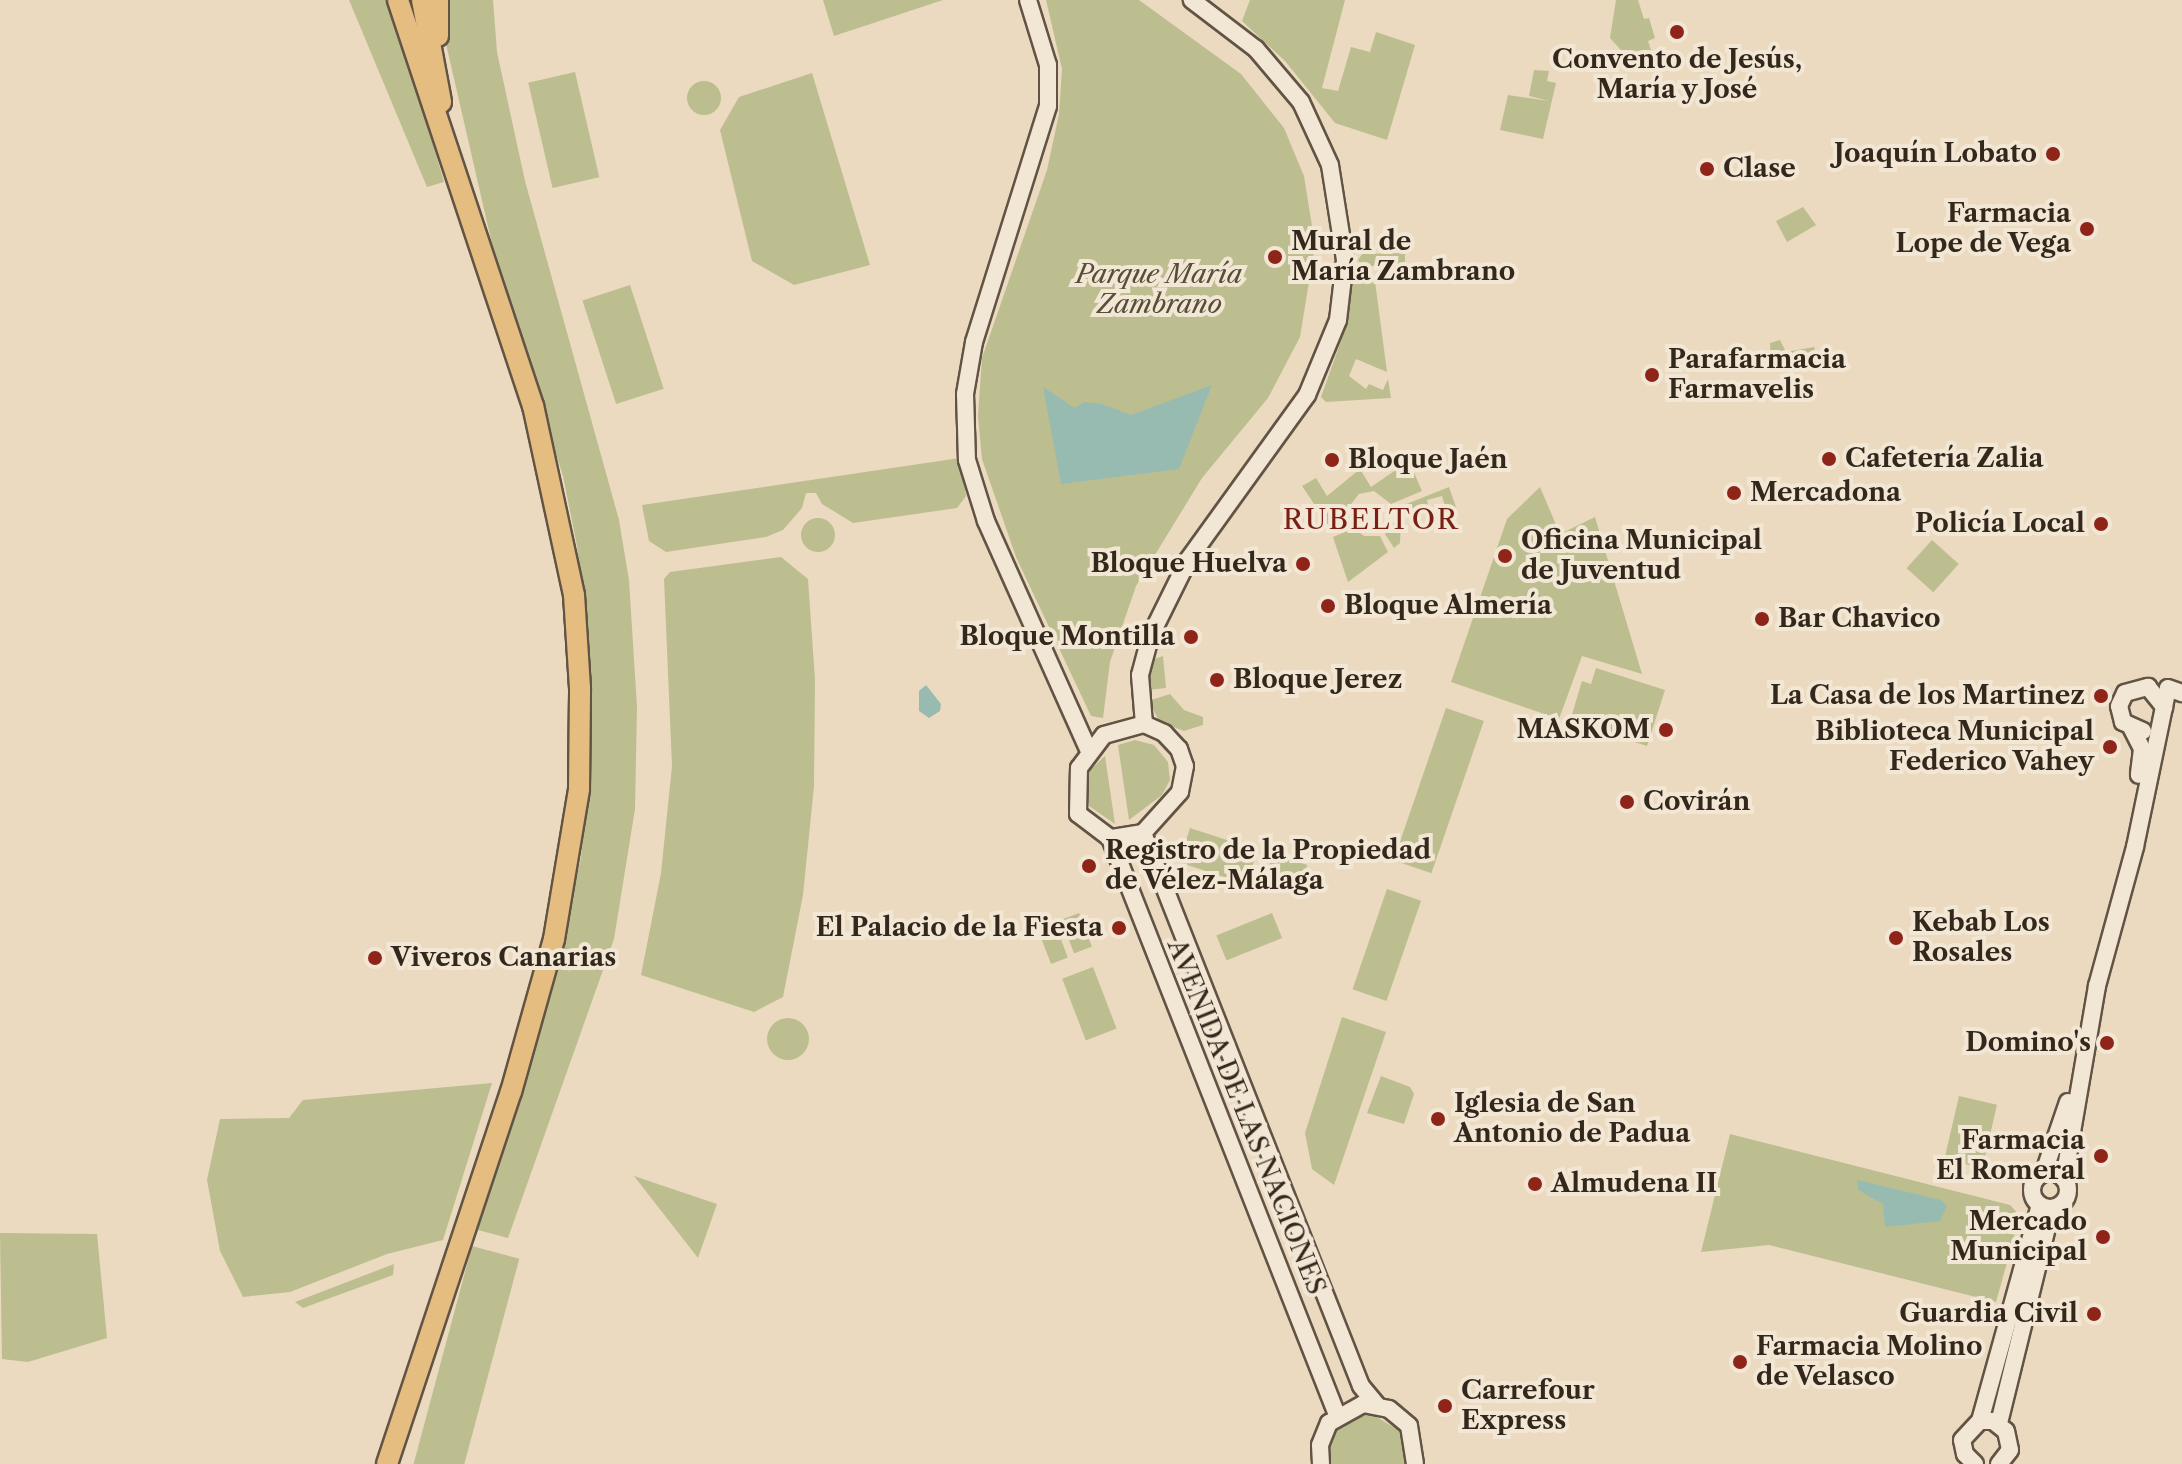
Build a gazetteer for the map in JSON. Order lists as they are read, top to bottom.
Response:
{
  "streets": {
    "street": ["AVENIDA DE LAS NACIONES"]
  },
  "districts": ["RUBELTOR"],
  "parks": ["Parque María Zambrano"],
  "places": [
    "Convento de Jesús, María y José",
    "Joaquín Lobato",
    "Clase",
    "Farmacia Lope de Vega",
    "Mural de María Zambrano",
    "Parafarmacia Farmavelis",
    "Cafetería Zalia",
    "Bloque Jaén",
    "Mercadona",
    "Policía Local",
    "Oficina Municipal de Juventud",
    "Bloque Huelva",
    "Bloque Almería",
    "Bar Chavico",
    "Bloque Montilla",
    "Bloque Jerez",
    "La Casa de los Martinez",
    "MASKOM",
    "Biblioteca Municipal Federico Vahey",
    "Covirán",
    "Registro de la Propiedad de Vélez-Málaga",
    "El Palacio de la Fiesta",
    "Kebab Los Rosales",
    "Viveros Canarias",
    "Domino's",
    "Iglesia de San Antonio de Padua",
    "Farmacia El Romeral",
    "Almudena II",
    "Mercado Municipal",
    "Guardia Civil",
    "Farmacia Molino de Velasco",
    "Carrefour Express"
  ]
}
